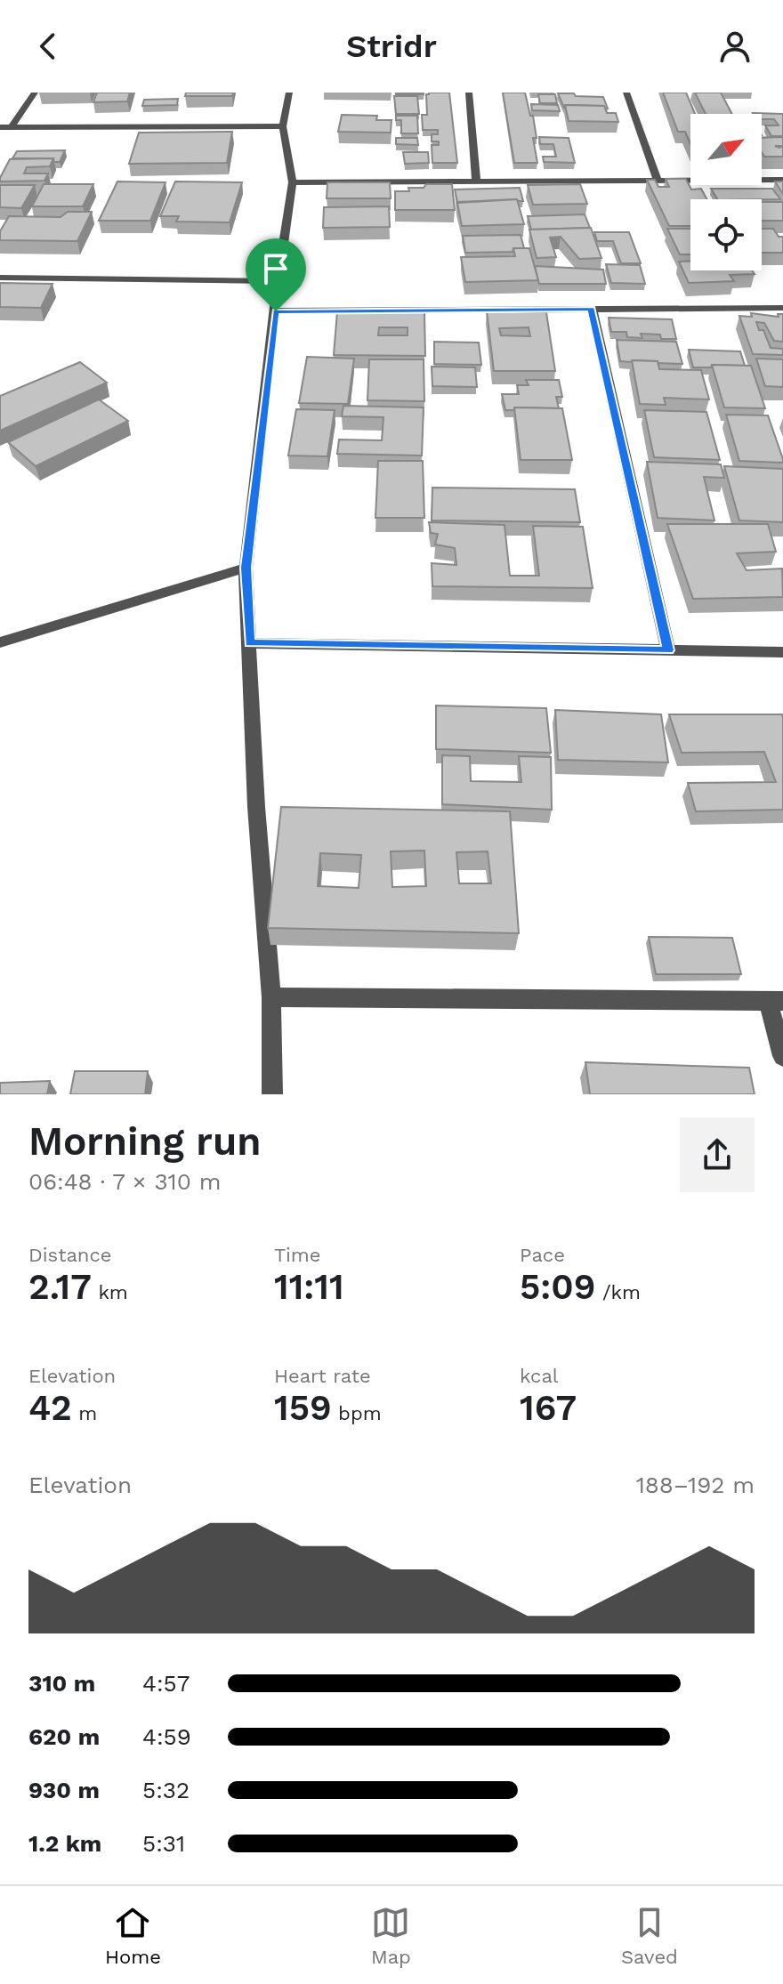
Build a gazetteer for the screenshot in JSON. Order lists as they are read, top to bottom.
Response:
{
  "north": "top right",
  "page": {
    "header": "Stridr",
    "heading": ["Morning run", "06:48 · 7 × 310 m"],
    "stats": [
      ["Distance", "2.17 km"],
      ["Time", "11:11"],
      ["Pace", "5:09 /km"],
      ["Elevation", "42 m"],
      ["Heart rate", "159 bpm"],
      ["kcal", "167"]
    ],
    "chart": ["Elevation", "188–192 m"],
    "list": [
      {
        "name": "310 m",
        "note": "4:57"
      },
      {
        "name": "620 m",
        "note": "4:59"
      },
      {
        "name": "930 m",
        "note": "5:32"
      },
      {
        "name": "1.2 km",
        "note": "5:31"
      }
    ],
    "tabs": ["Home", "Map", "Saved"]
  }
}
